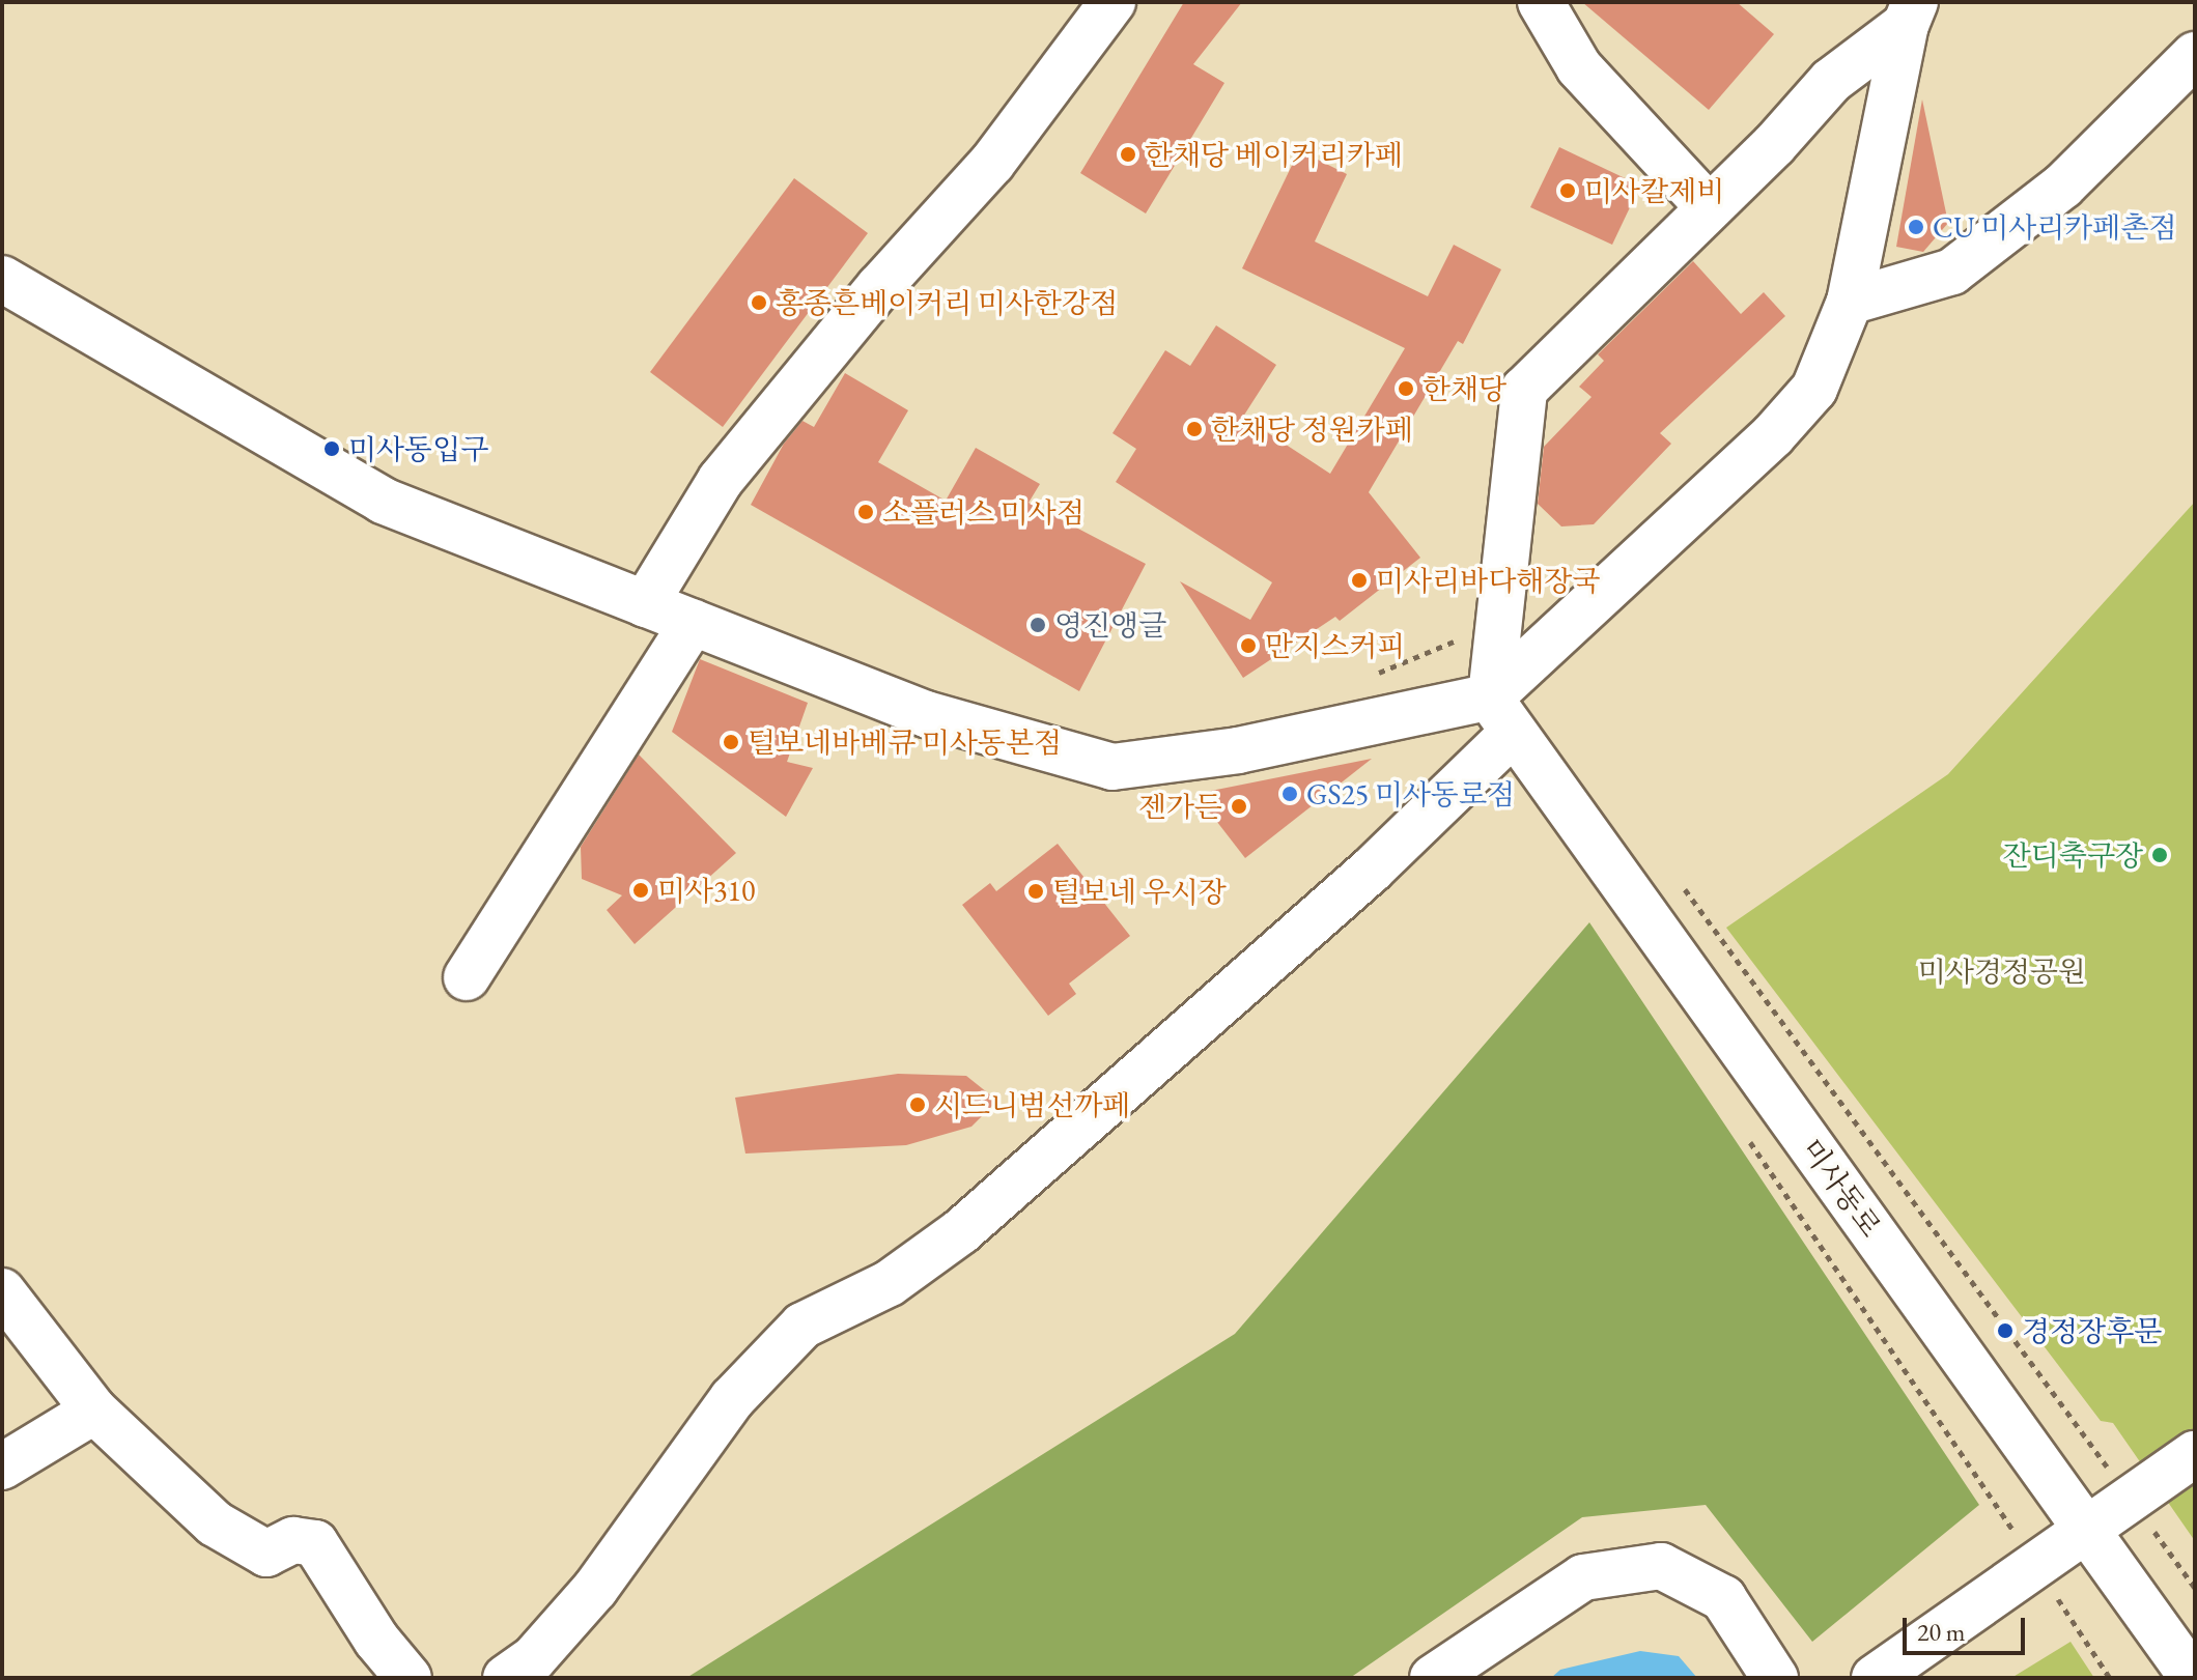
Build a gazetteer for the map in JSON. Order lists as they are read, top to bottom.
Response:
{
  "streets": {
    "street": ["미사동로"]
  },
  "parks": ["미사경정공원"],
  "places": [
    "한채당 베이커리카페",
    "미사칼제비",
    "CU 미사리카페촌점",
    "홍종흔베이커리 미사한강점",
    "한채당",
    "한채당 정원카페",
    "미사동입구",
    "소플러스 미사점",
    "미사리바다해장국",
    "영진앵글",
    "만지스커피",
    "털보네바베큐 미사동본점",
    "GS25 미사동로점",
    "젠가든",
    "잔디축구장",
    "미사310",
    "털보네 우시장",
    "시드니범선까페",
    "경정장후문"
  ],
  "scale_bar": "20 m"
}
